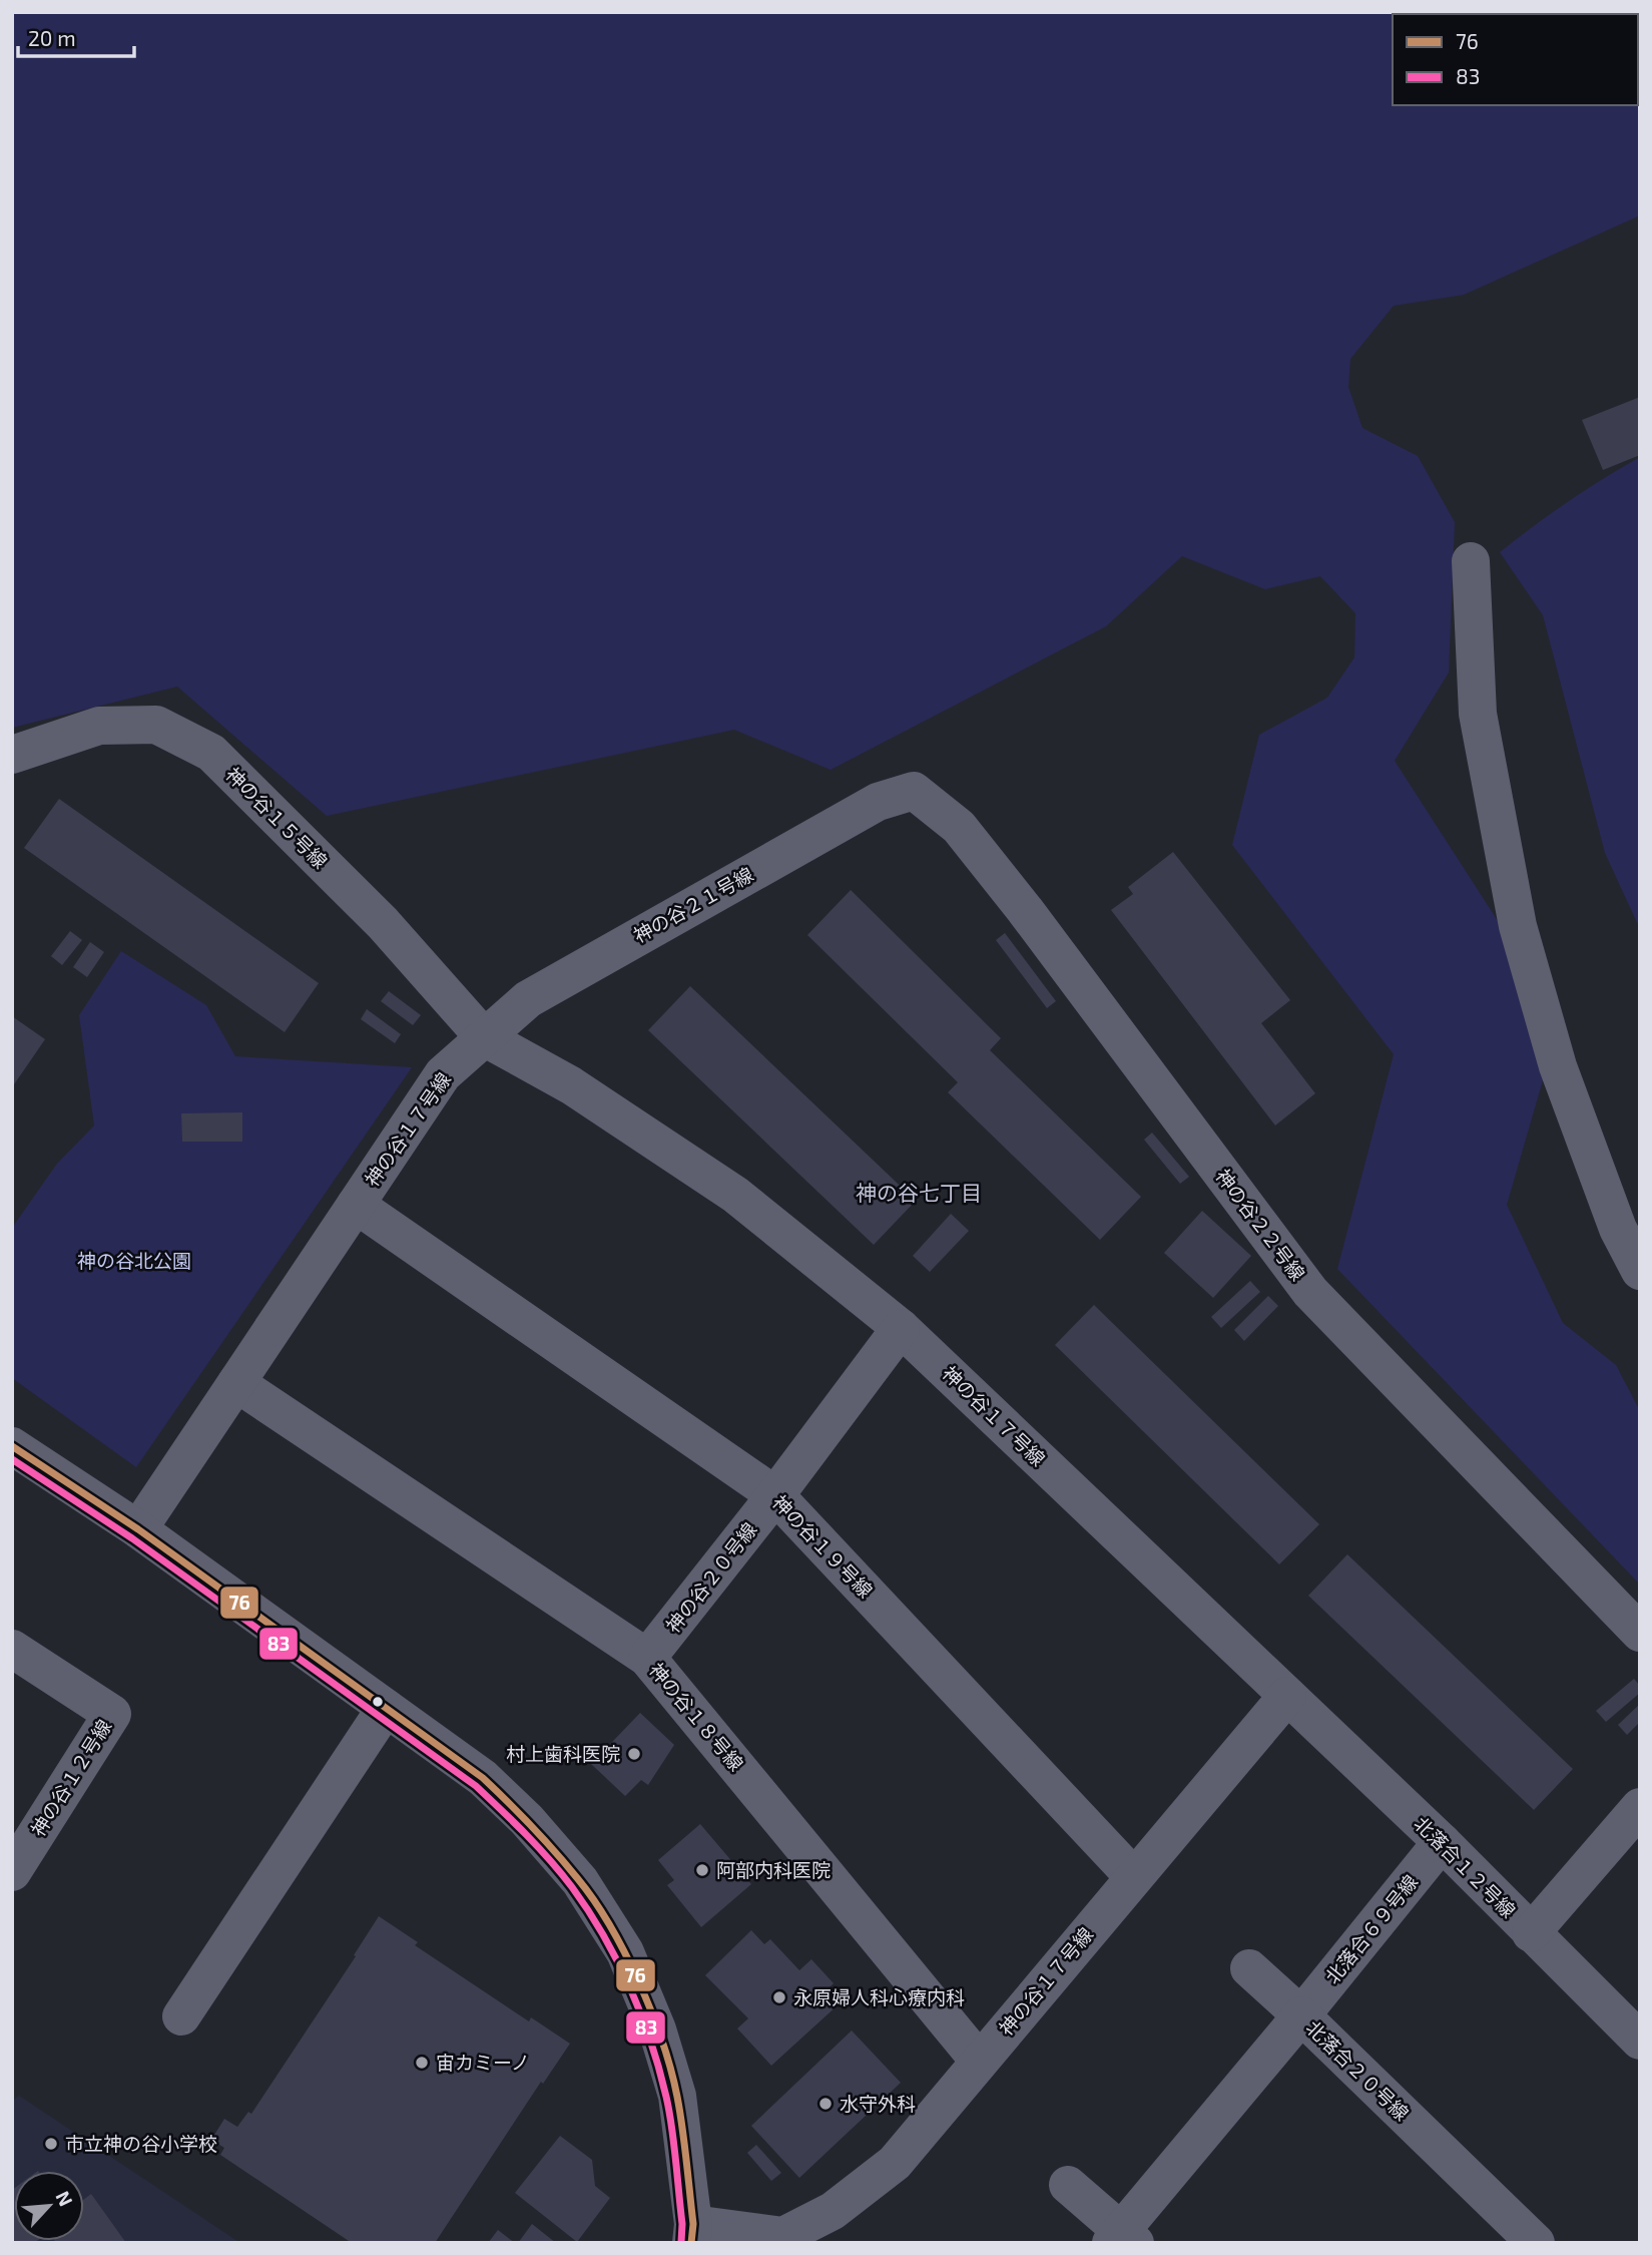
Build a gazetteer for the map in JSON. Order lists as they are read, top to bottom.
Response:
{
  "streets": {
    "street": [
      "神の谷１５号線",
      "神の谷２１号線",
      "神の谷１７号線",
      "神の谷２２号線",
      "神の谷１９号線",
      "神の谷２０号線",
      "神の谷１８号線",
      "神の谷１２号線",
      "北落合１２号線",
      "北落合６９号線",
      "北落合２０号線"
    ]
  },
  "crossings": [
    ["神の谷１５号線", "神の谷２１号線"],
    ["神の谷１５号線", "神の谷１７号線"],
    ["神の谷２１号線", "神の谷１７号線"],
    ["神の谷２１号線", "神の谷２２号線"],
    ["神の谷１７号線", "神の谷１９号線"],
    ["神の谷１７号線", "神の谷２０号線"],
    ["神の谷１７号線", "神の谷１８号線"],
    ["神の谷１７号線", "北落合１２号線"],
    ["神の谷１９号線", "神の谷２０号線"],
    ["神の谷２０号線", "神の谷１８号線"],
    ["北落合１２号線", "北落合６９号線"],
    ["北落合６９号線", "北落合２０号線"]
  ],
  "districts": ["神の谷七丁目"],
  "parks": ["神の谷北公園"],
  "places": [
    "村上歯科医院",
    "阿部内科医院",
    "永原婦人科心療内科",
    "宙カミーノ",
    "水守外科",
    "市立神の谷小学校"
  ],
  "lines": ["transit line 76", "transit line 83"],
  "legend": ["76", "83"],
  "scale_bar": "20 m",
  "north": "top right"
}
